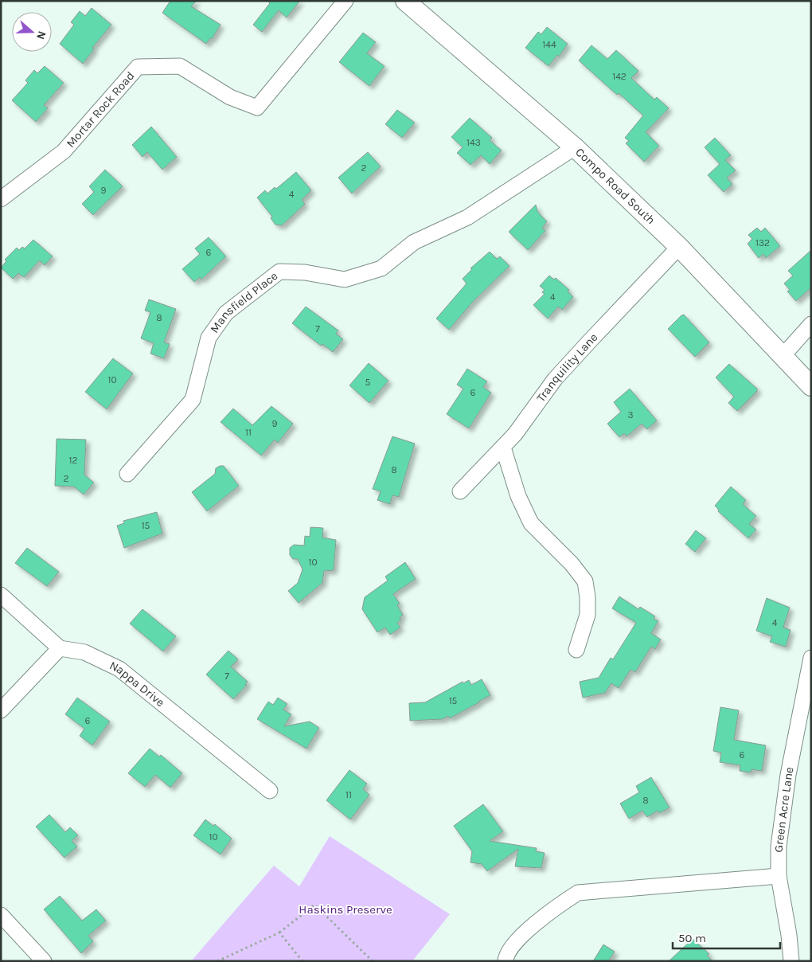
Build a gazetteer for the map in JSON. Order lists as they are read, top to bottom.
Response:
{
  "streets": {
    "main road": ["Compo Road South"],
    "street": [
      "Mortar Rock Road",
      "Mansfield Place",
      "Tranquility Lane",
      "Nappa Drive",
      "Green Acre Lane"
    ]
  },
  "crossings": [
    ["Compo Road South", "Mansfield Place"],
    ["Compo Road South", "Tranquility Lane"]
  ],
  "parks": ["Haskins Preserve"],
  "house_numbers": [
    "144",
    "142",
    "143",
    "2",
    "9",
    "4",
    "132",
    "6",
    "4",
    "8",
    "7",
    "10",
    "5",
    "6",
    "3",
    "9",
    "11",
    "12",
    "8",
    "2",
    "15",
    "10",
    "4",
    "7",
    "15",
    "6",
    "6",
    "11",
    "8",
    "10"
  ],
  "scale_bar": "50 m",
  "north": "right"
}
